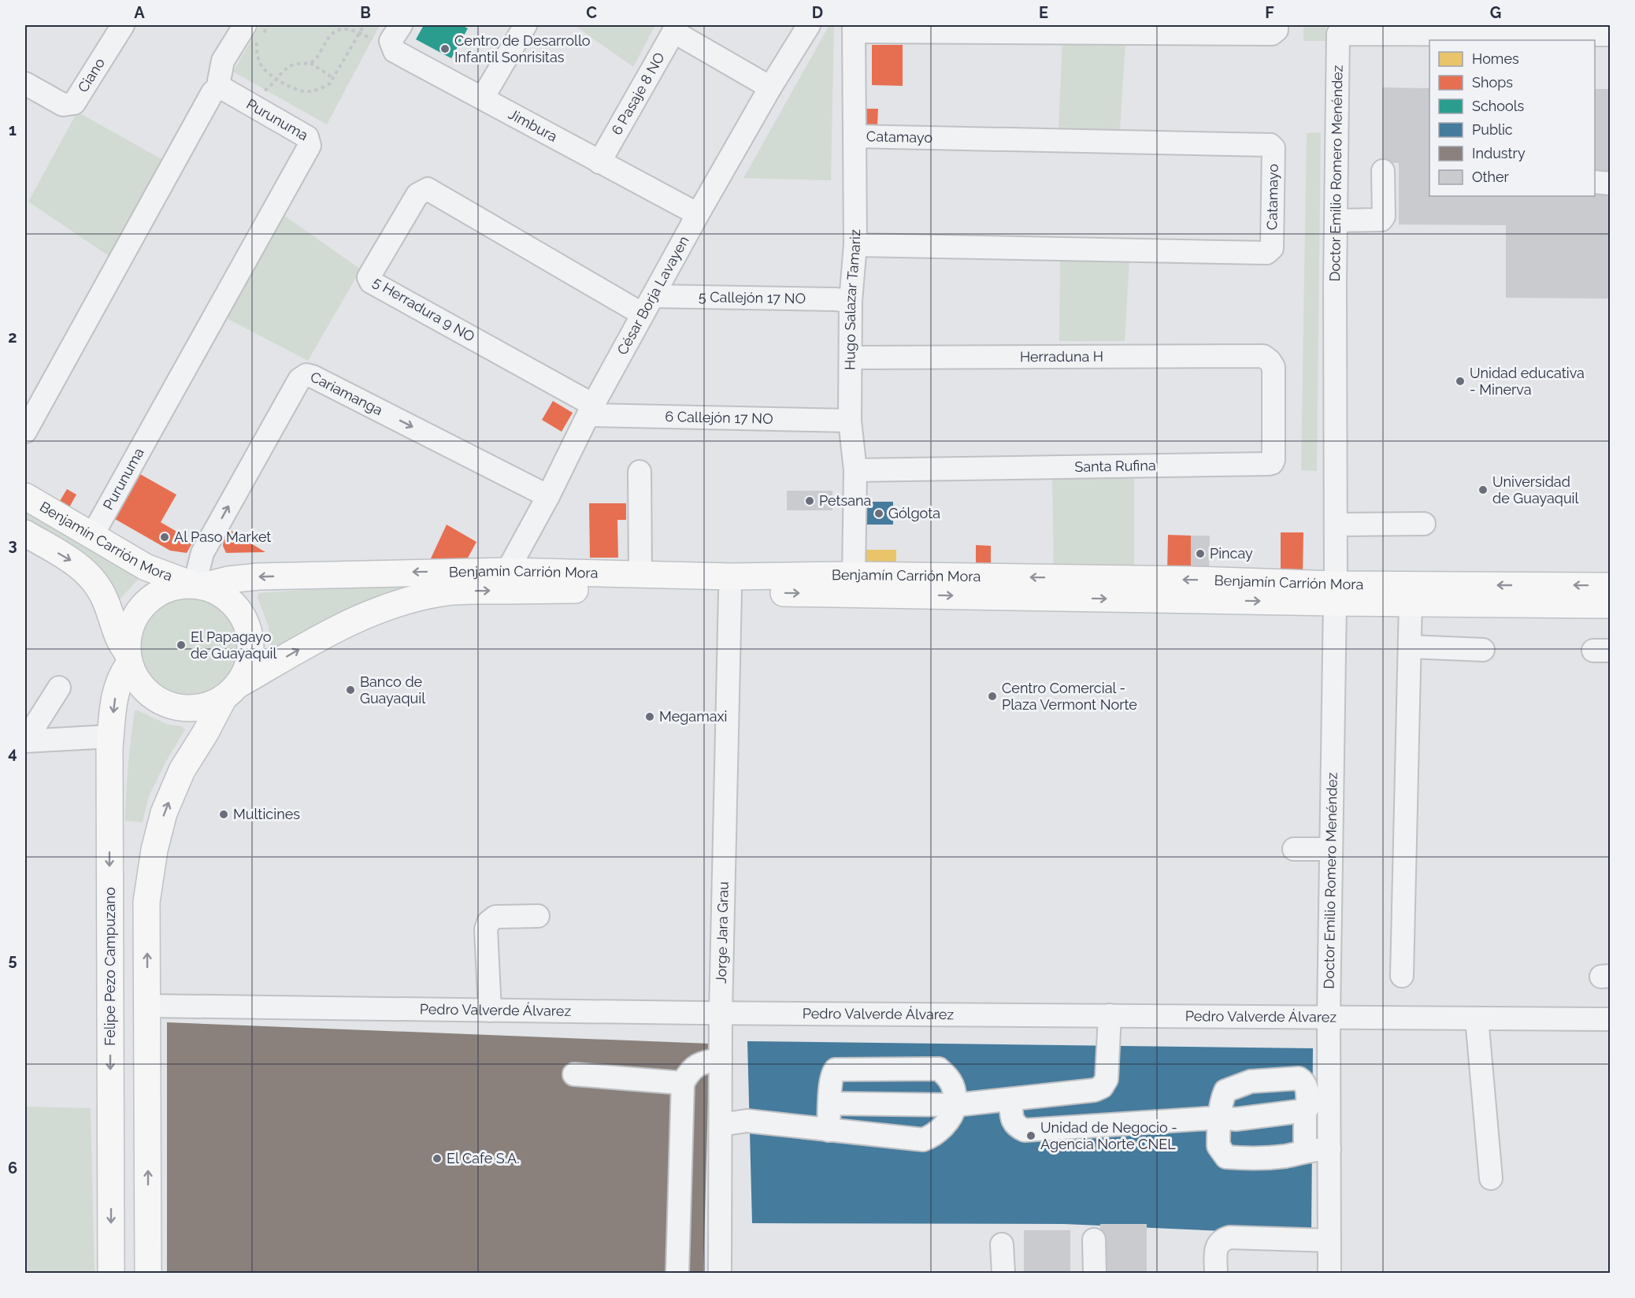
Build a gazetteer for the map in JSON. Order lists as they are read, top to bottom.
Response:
{
  "streets": {
    "main road": ["Benjamín Carrión Mora", "Felipe Pezo Campuzano"],
    "street": [
      "Ciano",
      "6 Pasaje 8 NO",
      "Purunuma",
      "Jimbura",
      "Catamayo",
      "Doctor Emilio Romero Menéndez",
      "César Borja Lavayen",
      "5 Callejón 17 NO",
      "Hugo Salazar Tamariz",
      "5 Herradura 9 NO",
      "Herraduna H",
      "Cariamanga",
      "6 Callejón 17 NO",
      "Santa Rufina",
      "Jorge Jara Grau",
      "Pedro Valverde Álvarez"
    ]
  },
  "crossings": [
    ["6 Pasaje 8 NO", "Jimbura"],
    ["Purunuma", "Benjamín Carrión Mora"],
    ["Jimbura", "César Borja Lavayen"],
    ["Catamayo", "Hugo Salazar Tamariz"],
    ["Doctor Emilio Romero Menéndez", "Benjamín Carrión Mora"],
    ["Doctor Emilio Romero Menéndez", "Pedro Valverde Álvarez"],
    ["César Borja Lavayen", "5 Callejón 17 NO"],
    ["César Borja Lavayen", "5 Herradura 9 NO"],
    ["César Borja Lavayen", "Cariamanga"],
    ["César Borja Lavayen", "6 Callejón 17 NO"],
    ["César Borja Lavayen", "Benjamín Carrión Mora"],
    ["5 Callejón 17 NO", "Hugo Salazar Tamariz"],
    ["5 Callejón 17 NO", "5 Herradura 9 NO"],
    ["Hugo Salazar Tamariz", "Herraduna H"],
    ["Hugo Salazar Tamariz", "6 Callejón 17 NO"],
    ["Hugo Salazar Tamariz", "Santa Rufina"],
    ["Hugo Salazar Tamariz", "Benjamín Carrión Mora"],
    ["5 Herradura 9 NO", "6 Callejón 17 NO"],
    ["Herraduna H", "Santa Rufina"],
    ["Cariamanga", "Benjamín Carrión Mora"],
    ["Cariamanga", "Felipe Pezo Campuzano"],
    ["Benjamín Carrión Mora", "Jorge Jara Grau"],
    ["Benjamín Carrión Mora", "Felipe Pezo Campuzano"],
    ["Jorge Jara Grau", "Pedro Valverde Álvarez"]
  ],
  "places": [
    "Centro de Desarrollo Infantil Sonrisitas",
    "Unidad educativa - Minerva",
    "Universidad de Guayaquil",
    "Petsana",
    "Gólgota",
    "Al Paso Market",
    "Pincay",
    "El Papagayo de Guayaquil",
    "Banco de Guayaquil",
    "Centro Comercial - Plaza Vermont Norte",
    "Megamaxi",
    "Multicines",
    "Unidad de Negocio - Agencia Norte CNEL",
    "El Cafe S.A."
  ],
  "legend": [
    "Homes",
    "Shops",
    "Schools",
    "Public",
    "Industry",
    "Other"
  ],
  "grid": {
    "columns": [
      "A",
      "B",
      "C",
      "D",
      "E",
      "F",
      "G"
    ],
    "rows": [
      "1",
      "2",
      "3",
      "4",
      "5",
      "6"
    ]
  }
}
